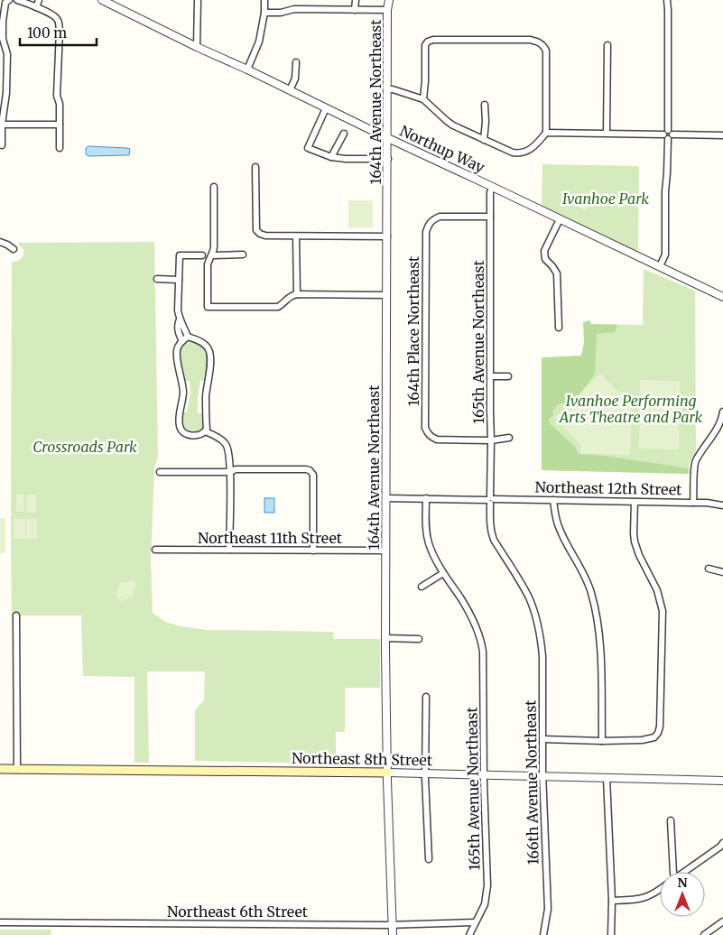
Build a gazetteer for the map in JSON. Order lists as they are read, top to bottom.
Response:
{
  "streets": {
    "main road": ["Northeast 8th Street"],
    "street": [
      "164th Avenue Northeast",
      "Northup Way",
      "164th Place Northeast",
      "165th Avenue Northeast",
      "Northeast 12th Street",
      "Northeast 11th Street",
      "166th Avenue Northeast",
      "Northeast 6th Street"
    ]
  },
  "crossings": [
    ["164th Avenue Northeast", "Northup Way"],
    ["164th Avenue Northeast", "Northeast 12th Street"],
    ["164th Avenue Northeast", "Northeast 11th Street"],
    ["164th Avenue Northeast", "Northeast 8th Street"],
    ["164th Avenue Northeast", "Northeast 6th Street"],
    ["Northup Way", "165th Avenue Northeast"],
    ["164th Place Northeast", "165th Avenue Northeast"],
    ["165th Avenue Northeast", "Northeast 12th Street"],
    ["165th Avenue Northeast", "Northeast 8th Street"],
    ["165th Avenue Northeast", "166th Avenue Northeast"],
    ["165th Avenue Northeast", "Northeast 6th Street"],
    ["Northeast 8th Street", "166th Avenue Northeast"]
  ],
  "parks": ["Ivanhoe Park", "Ivanhoe Performing Arts Theatre and Park", "Crossroads Park"],
  "scale_bar": "100 m",
  "north": "top"
}
